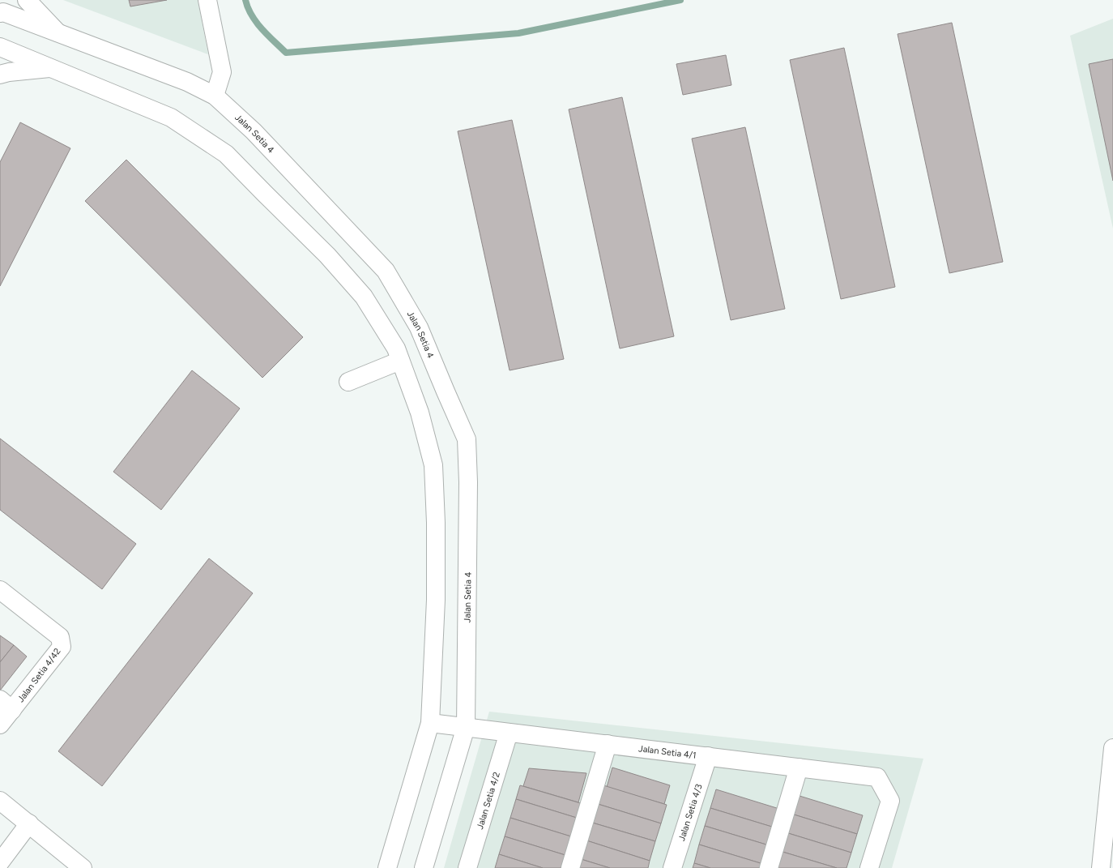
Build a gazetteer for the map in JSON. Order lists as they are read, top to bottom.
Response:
{
  "streets": {
    "street": [
      "Jalan Setia 4",
      "Jalan Setia 4/42",
      "Jalan Setia 4/1",
      "Jalan Setia 4/2",
      "Jalan Setia 4/3"
    ]
  },
  "crossings": [
    ["Jalan Setia 4", "Jalan Setia 4/1"],
    ["Jalan Setia 4/1", "Jalan Setia 4/2"],
    ["Jalan Setia 4/1", "Jalan Setia 4/3"]
  ]
}
